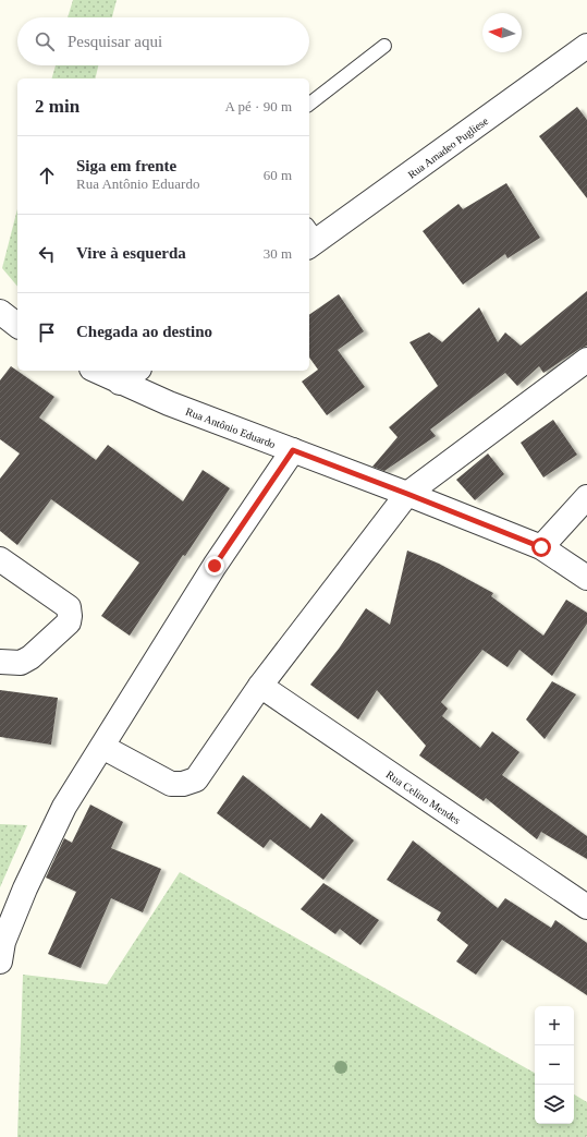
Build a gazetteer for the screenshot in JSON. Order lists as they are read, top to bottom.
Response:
{
  "streets": {
    "street": ["Rua Amadeo Pugliese", "Rua Antônio Eduardo", "Rua Celino Mendes"]
  },
  "north": "left",
  "page": {
    "search": "Pesquisar aqui",
    "heading": ["2 min", "A pé · 90 m"],
    "list": [
      ["Siga em frente", "Rua Antônio Eduardo", "60 m"],
      ["Vire à esquerda", "30 m"],
      "Chegada ao destino"
    ],
    "map_buttons": ["+", "−"]
  }
}
